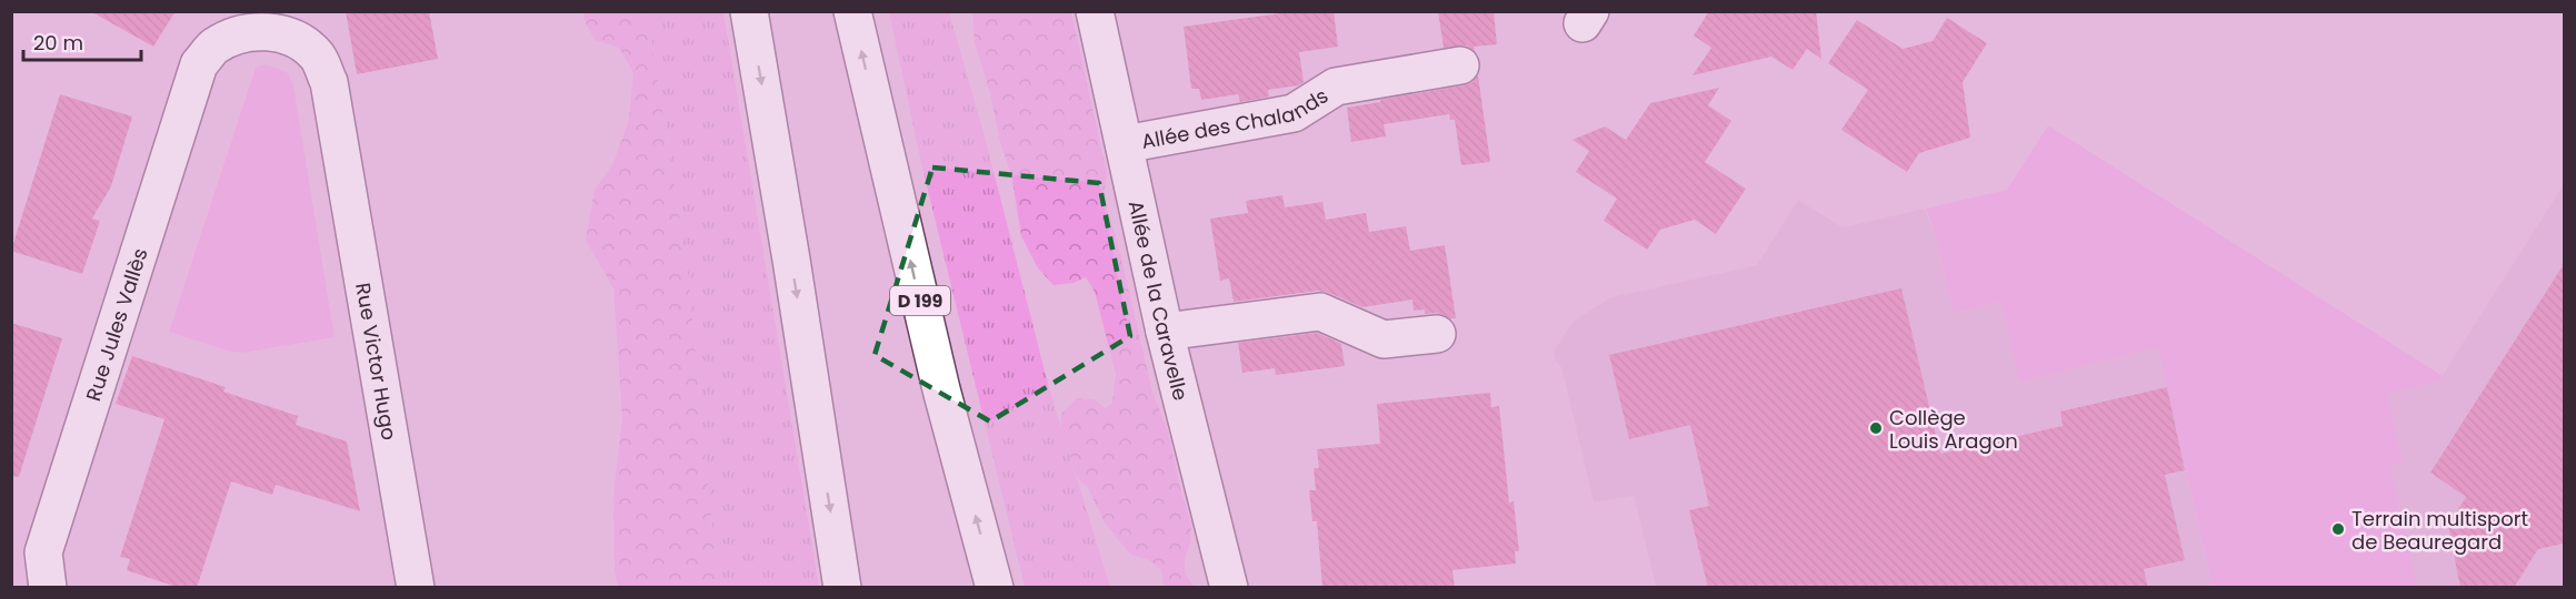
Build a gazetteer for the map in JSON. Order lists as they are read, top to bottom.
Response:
{
  "streets": {
    "main road": [
      "Allée des Chalands",
      "Allée de la Caravelle",
      "D 199",
      "Rue Jules Vallès",
      "Rue Victor Hugo"
    ]
  },
  "crossings": [
    ["Allée des Chalands", "Allée de la Caravelle"],
    ["Rue Jules Vallès", "Rue Victor Hugo"]
  ],
  "places": ["Collège Louis Aragon", "Terrain multisport de Beauregard"],
  "scale_bar": "20 m"
}
